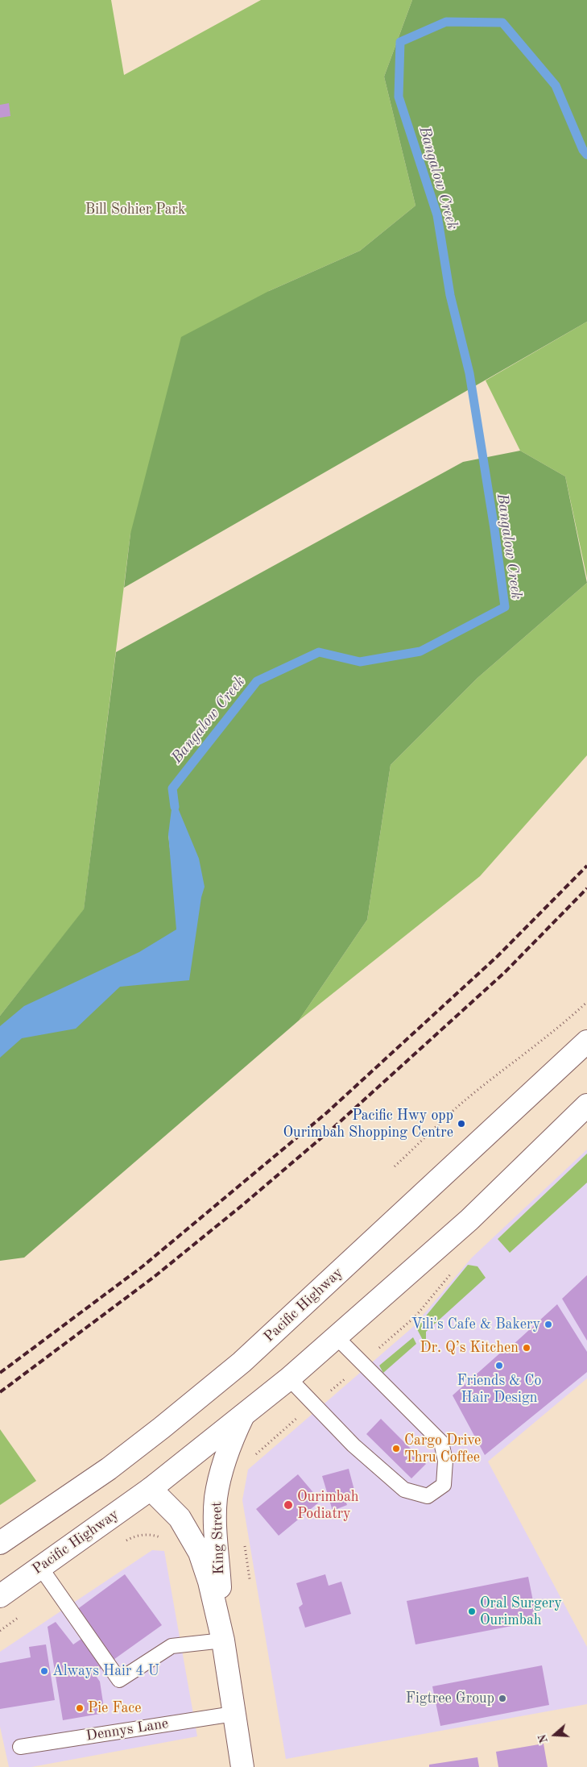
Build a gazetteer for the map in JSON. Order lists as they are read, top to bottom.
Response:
{
  "streets": {
    "main road": ["Pacific Highway", "King Street"],
    "lane": ["Dennys Lane"]
  },
  "crossings": [
    ["Pacific Highway", "King Street"],
    ["King Street", "Dennys Lane"]
  ],
  "water": ["Bangalow Creek"],
  "parks": ["Bill Sohier Park"],
  "places": [
    "Pacific Hwy opp Ourimbah Shopping Centre",
    "Vili's Cafe & Bakery",
    "Dr. Q’s Kitchen",
    "Friends & Co Hair Design",
    "Cargo Drive Thru Coffee",
    "Ourimbah Podiatry",
    "Oral Surgery Ourimbah",
    "Always Hair 4 U",
    "Figtree Group",
    "Pie Face"
  ],
  "north": "left"
}
